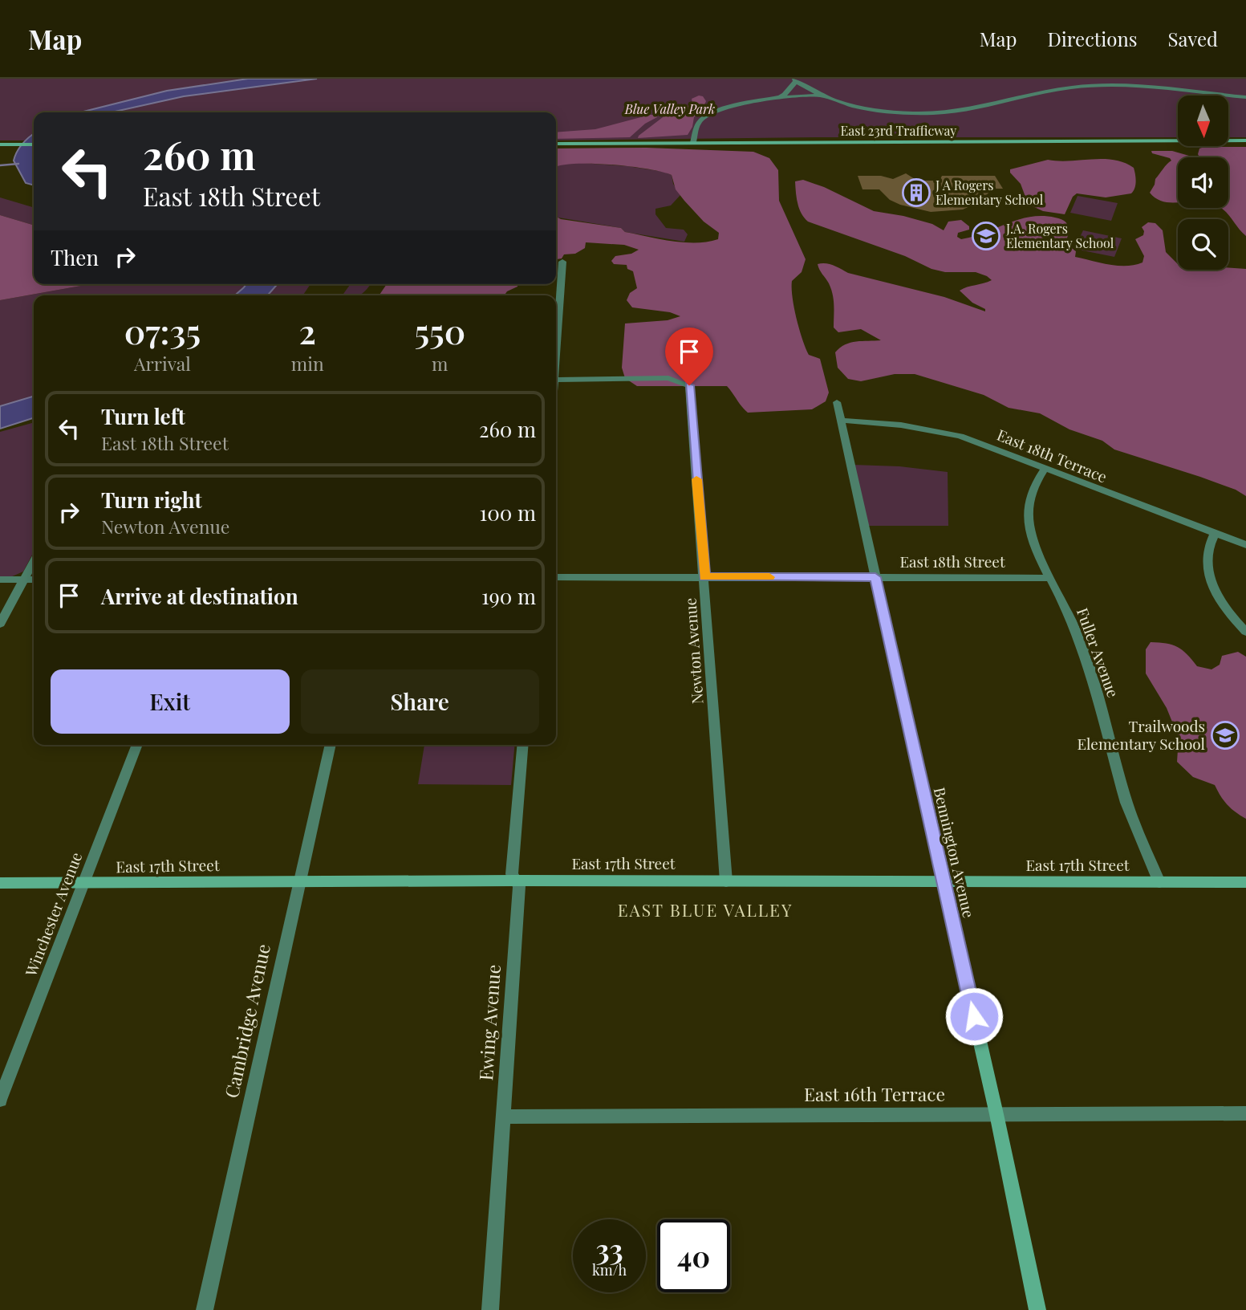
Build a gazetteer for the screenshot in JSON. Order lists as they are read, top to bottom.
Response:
{
  "streets": {
    "street": [
      "East 23rd Trafficway",
      "East 18th Terrace",
      "East 18th Street",
      "Newton Avenue",
      "Fuller Avenue",
      "Bennington Avenue",
      "East 17th Street",
      "Winchester Avenue",
      "Cambridge Avenue",
      "Ewing Avenue",
      "East 16th Terrace"
    ]
  },
  "crossings": [
    ["East 18th Terrace", "Fuller Avenue"],
    ["East 18th Terrace", "Bennington Avenue"],
    ["East 18th Street", "Newton Avenue"],
    ["East 18th Street", "Fuller Avenue"],
    ["East 18th Street", "Bennington Avenue"],
    ["Newton Avenue", "East 17th Street"],
    ["Fuller Avenue", "East 17th Street"],
    ["Bennington Avenue", "East 17th Street"],
    ["Bennington Avenue", "East 16th Terrace"],
    ["East 17th Street", "Winchester Avenue"],
    ["East 17th Street", "Cambridge Avenue"],
    ["East 17th Street", "Ewing Avenue"],
    ["Ewing Avenue", "East 16th Terrace"]
  ],
  "districts": ["EAST BLUE VALLEY"],
  "parks": ["Blue Valley Park"],
  "places": {
    "building": ["J A Rogers Elementary School"],
    "school or university": ["J.A. Rogers Elementary School", "Trailwoods Elementary School"]
  },
  "north": "bottom",
  "page": {
    "header": "Map",
    "nav": ["Map", "Directions", "Saved"],
    "turn": ["260 m", "East 18th Street"],
    "then": "Then",
    "eta": [
      "07:35",
      "Arrival",
      "2",
      "min",
      "550",
      "m"
    ],
    "list": [
      {
        "name": "Turn left",
        "note": "East 18th Street",
        "value": "260 m"
      },
      {
        "name": "Turn right",
        "note": "Newton Avenue",
        "value": "100 m"
      },
      {
        "name": "Arrive at destination",
        "value": "190 m"
      }
    ],
    "buttons": ["Exit", "Share"],
    "speed": "33 km/h",
    "limit": "40"
  }
}
